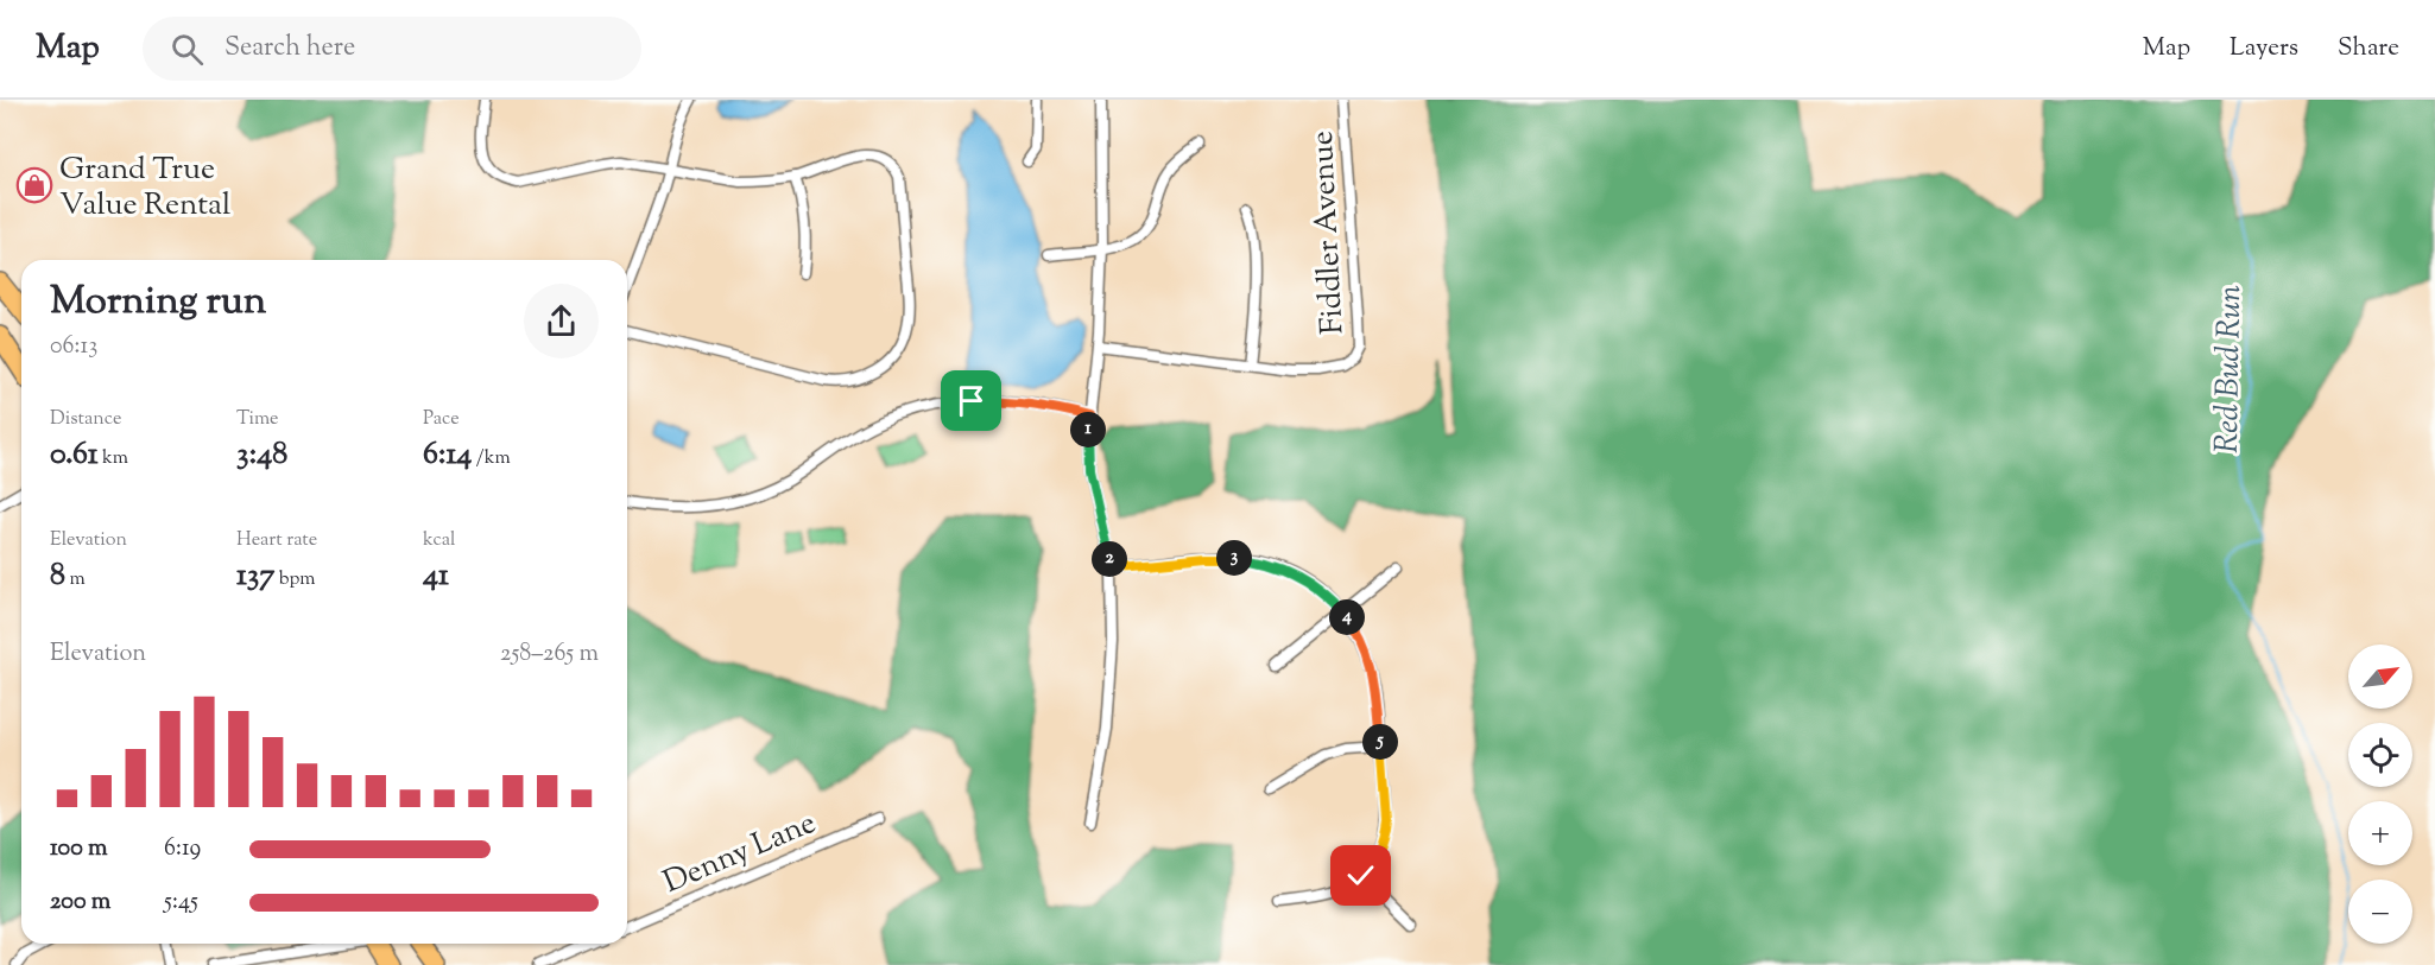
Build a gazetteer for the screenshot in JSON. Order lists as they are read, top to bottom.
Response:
{
  "streets": {
    "street": ["Fiddler Avenue", "Denny Lane"]
  },
  "water": ["Red Bud Run"],
  "places": {
    "shop": ["Grand True Value Rental"]
  },
  "north": "top right",
  "page": {
    "header": "Map",
    "search": "Search here",
    "nav": ["Map", "Layers", "Share"],
    "heading": ["Morning run", "06:13"],
    "stats": [
      ["Distance", "0.61 km"],
      ["Time", "3:48"],
      ["Pace", "6:14 /km"],
      ["Elevation", "8 m"],
      ["Heart rate", "137 bpm"],
      ["kcal", "41"]
    ],
    "pins": [
      "1",
      "3",
      "2",
      "4",
      "5"
    ],
    "chart": ["Elevation", "258–265 m"],
    "map_buttons": ["+", "−"],
    "list": [
      {
        "name": "100 m",
        "note": "6:19"
      },
      {
        "name": "200 m",
        "note": "5:45"
      }
    ]
  }
}
